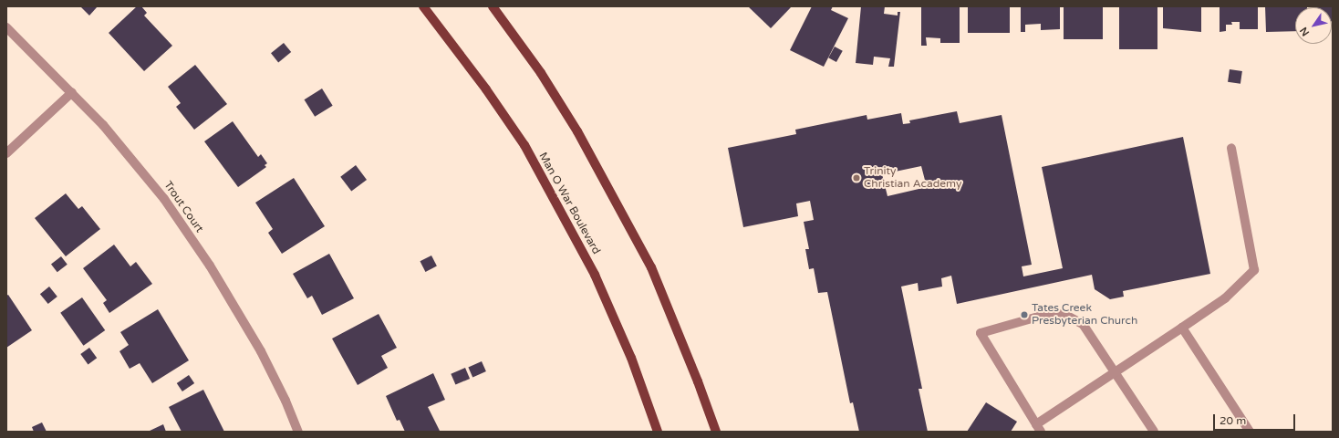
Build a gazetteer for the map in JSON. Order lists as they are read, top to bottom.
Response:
{
  "streets": {
    "main road": ["Man O War Boulevard"],
    "street": ["Trout Court"]
  },
  "places": ["Trinity Christian Academy", "Tates Creek Presbyterian Church"],
  "scale_bar": "20 m",
  "north": "bottom left"
}
